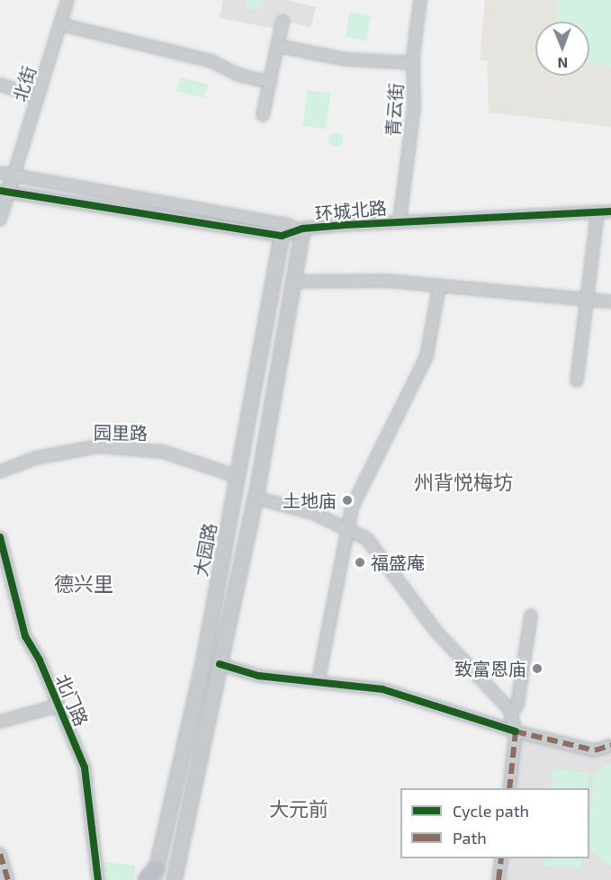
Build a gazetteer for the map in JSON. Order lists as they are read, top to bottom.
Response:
{
  "streets": {
    "main road": ["大园路"],
    "street": [
      "北街",
      "青云街",
      "环城北路",
      "园里路",
      "北门路"
    ]
  },
  "crossings": [
    ["北街", "环城北路"],
    ["青云街", "环城北路"],
    ["环城北路", "大园路"],
    ["园里路", "大园路"]
  ],
  "districts": ["州背悦梅坊", "德兴里", "大元前"],
  "places": ["土地庙", "福盛庵", "致富恩庙"],
  "legend": ["Cycle path", "Path"],
  "north": "bottom"
}
